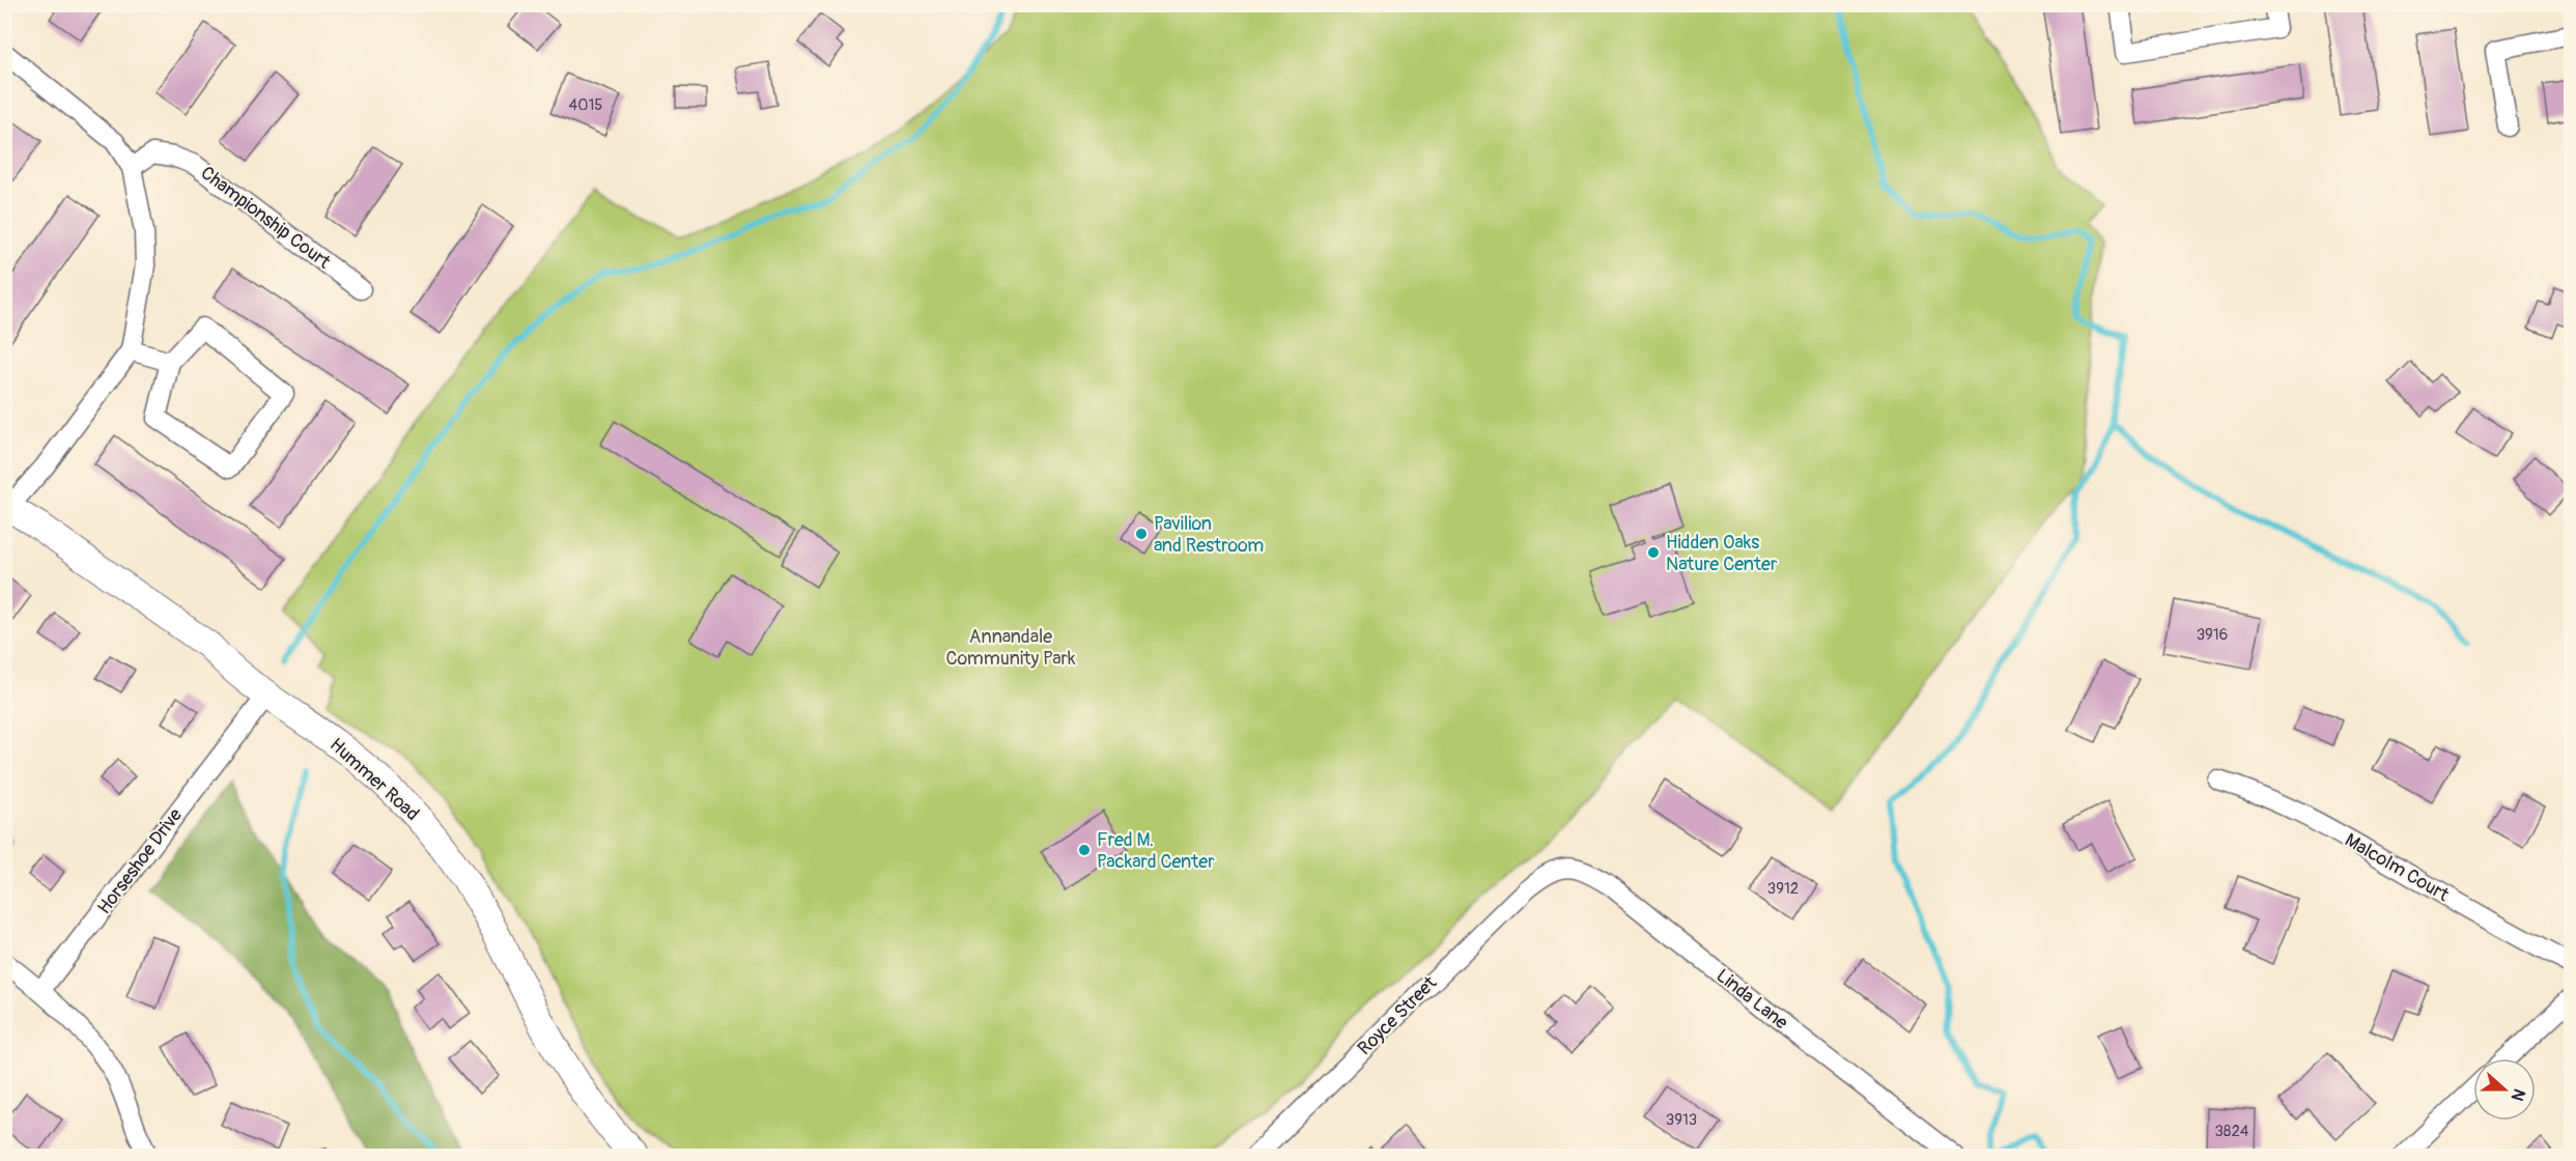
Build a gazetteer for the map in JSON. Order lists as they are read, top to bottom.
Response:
{
  "streets": {
    "main road": ["Hummer Road"],
    "street": [
      "Championship Court",
      "Horseshoe Drive",
      "Malcolm Court",
      "Linda Lane",
      "Royce Street"
    ]
  },
  "crossings": [
    ["Hummer Road", "Horseshoe Drive"],
    ["Linda Lane", "Royce Street"]
  ],
  "parks": ["Annandale Community Park"],
  "places": ["Pavilion and Restroom", "Hidden Oaks Nature Center", "Fred M. Packard Center"],
  "house_numbers": [
    "4015",
    "3916",
    "3912",
    "3913",
    "3824"
  ],
  "north": "right"
}
